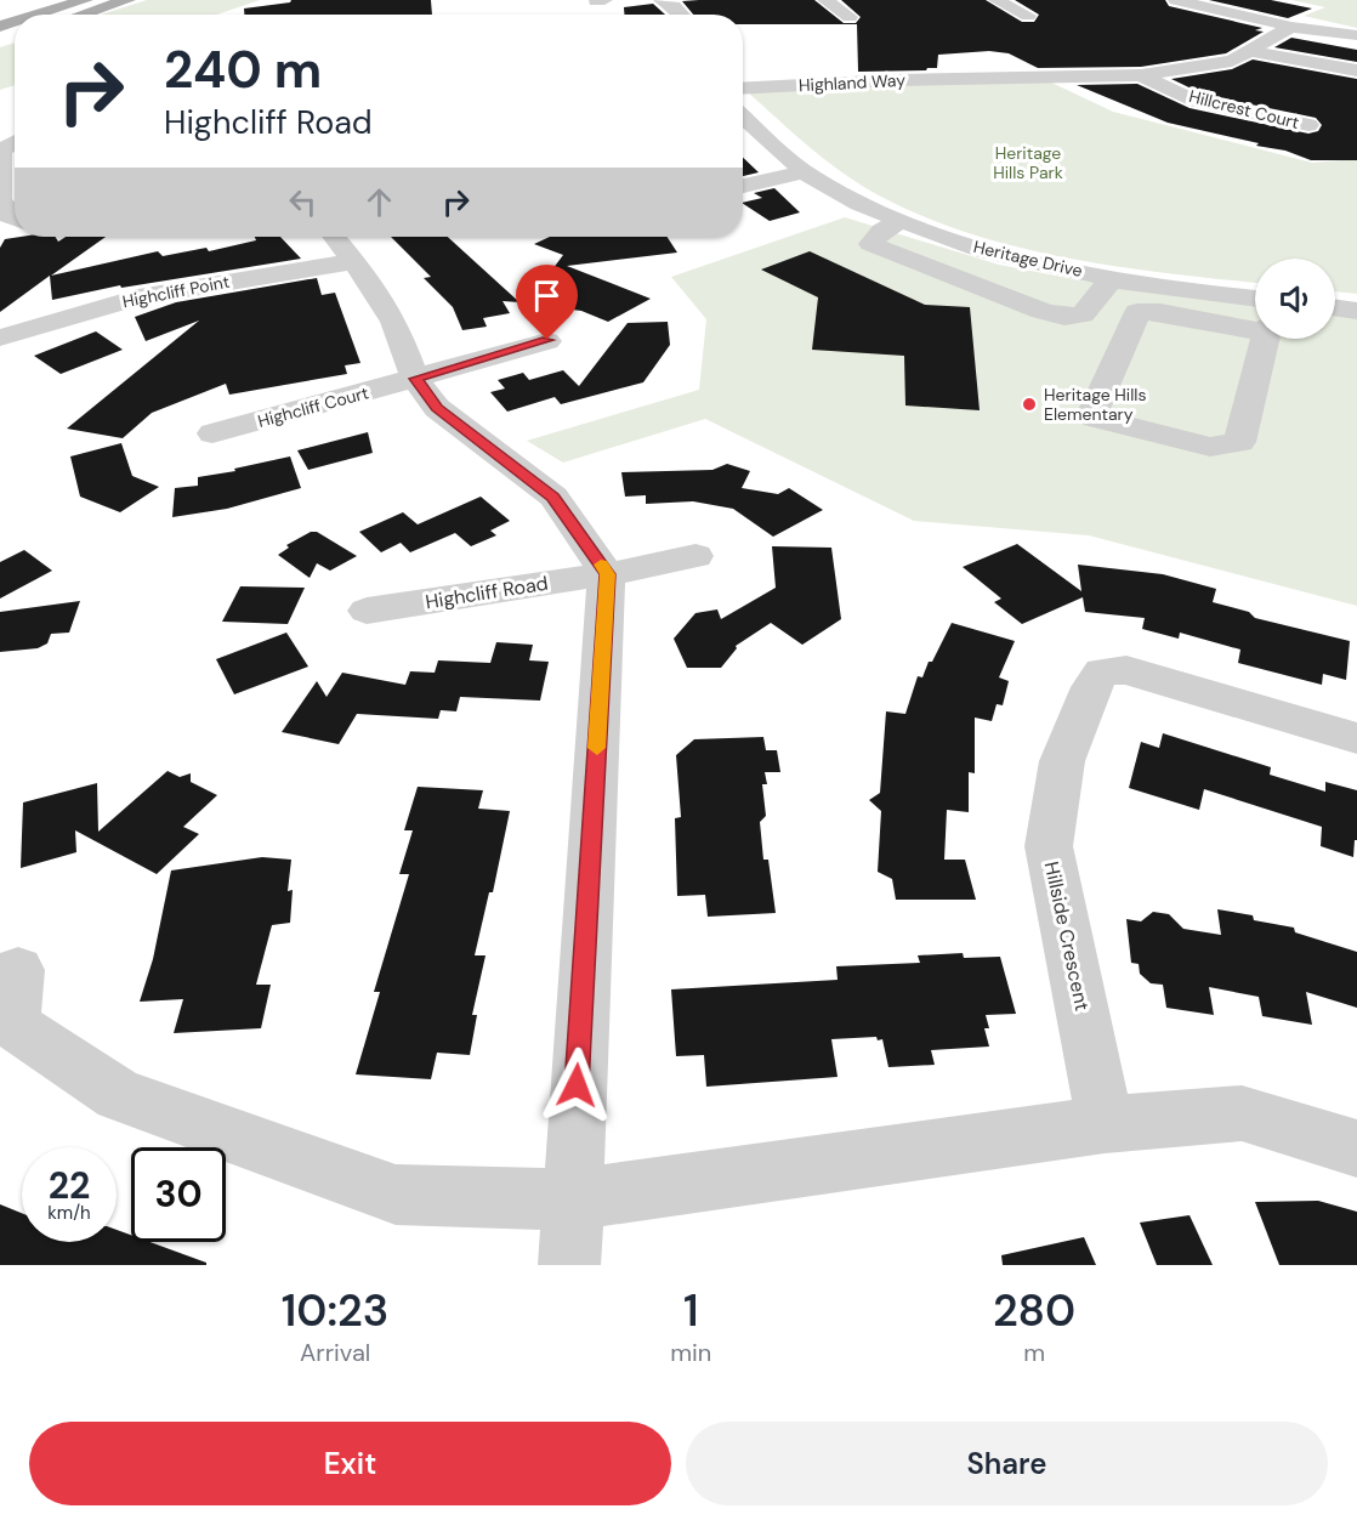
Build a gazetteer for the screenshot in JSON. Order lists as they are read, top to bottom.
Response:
{
  "streets": {
    "street": [
      "Highland Way",
      "Hillcrest Court",
      "Heritage Drive",
      "Highcliff Point",
      "Highcliff Court",
      "Highcliff Road",
      "Hillside Crescent"
    ]
  },
  "crossings": [
    ["Highland Way", "Hillcrest Court"]
  ],
  "parks": ["Heritage Hills Park"],
  "places": ["Heritage Hills Elementary"],
  "page": {
    "turn": ["240 m", "Highcliff Road"],
    "speed": "22 km/h",
    "limit": "30",
    "eta": [
      "10:23",
      "Arrival",
      "1",
      "min",
      "280",
      "m"
    ],
    "buttons": ["Exit", "Share"]
  }
}
